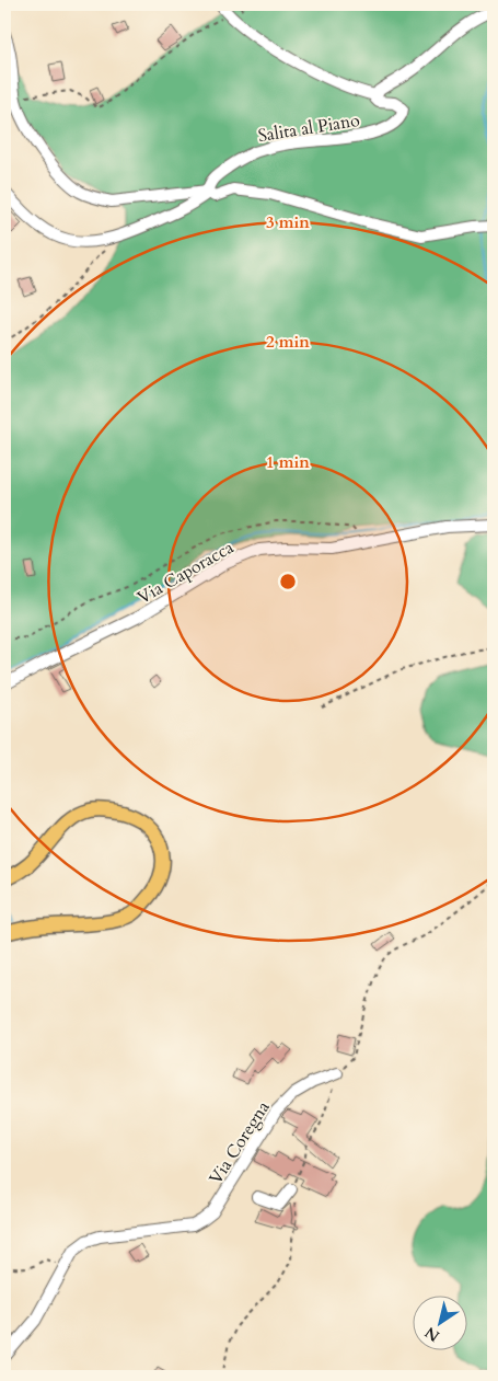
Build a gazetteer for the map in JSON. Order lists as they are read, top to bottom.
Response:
{
  "streets": {
    "street": ["Salita al Piano", "Via Caporacca", "Via Coregna"]
  },
  "north": "bottom left",
  "rings": ["3 min", "2 min", "1 min"]
}
